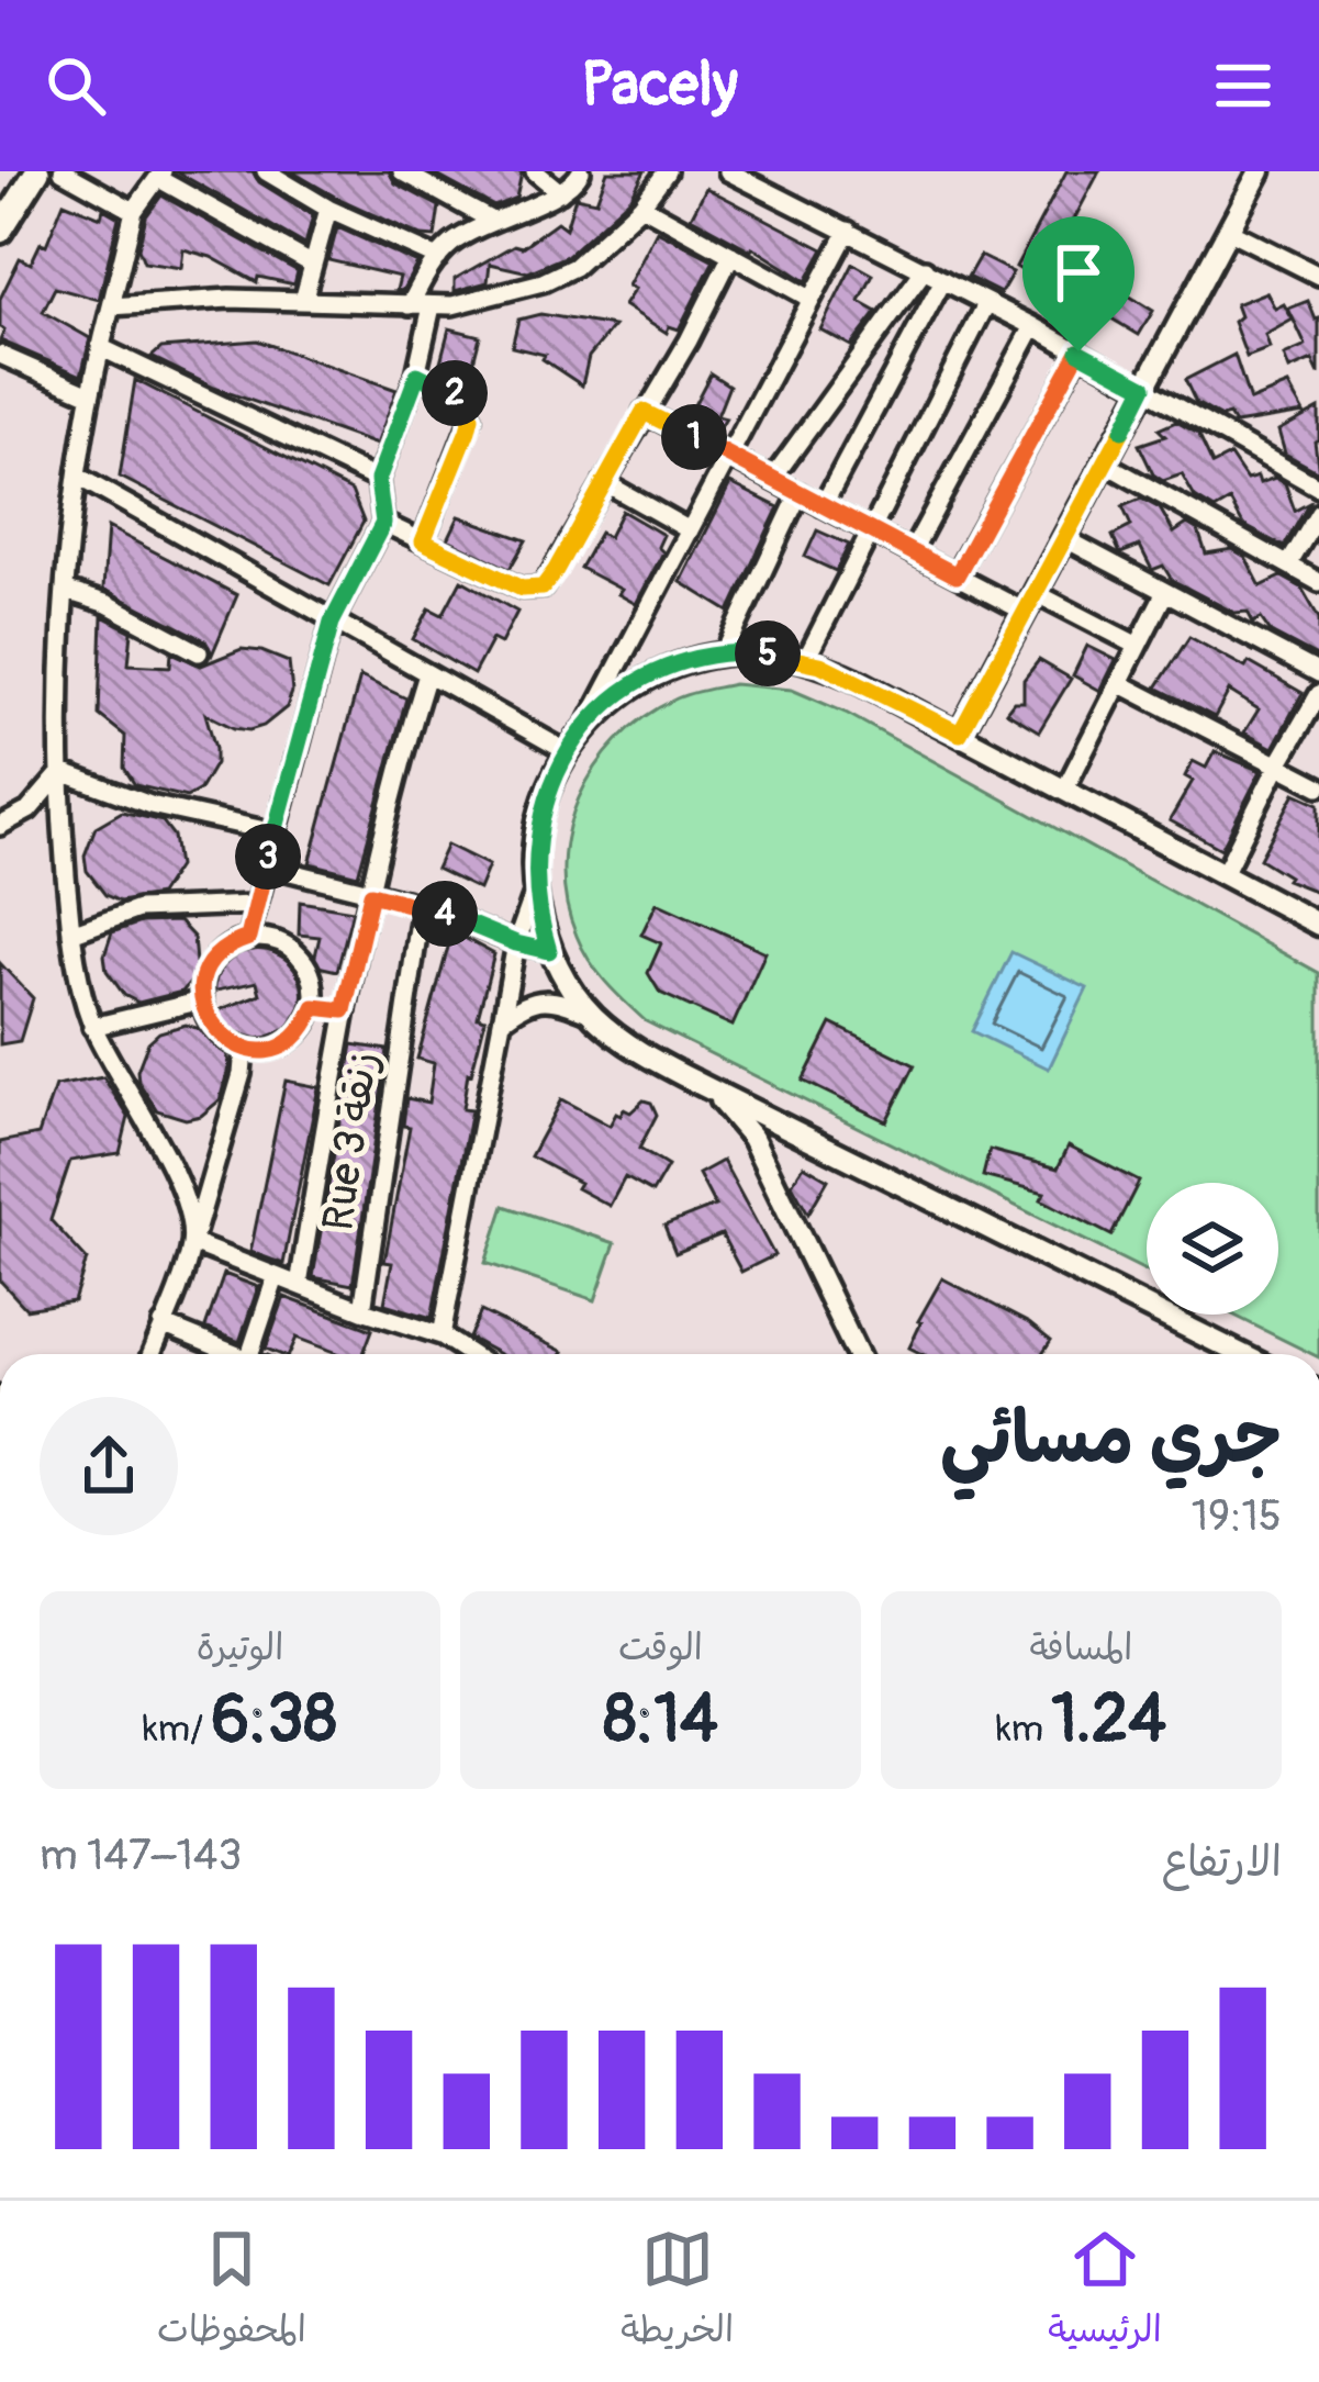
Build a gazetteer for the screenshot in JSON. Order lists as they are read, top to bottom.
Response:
{
  "streets": {
    "street": ["Rue 3 زنقة"]
  },
  "page": {
    "header": "Pacely",
    "pins": [
      "2",
      "1",
      "5",
      "3",
      "4"
    ],
    "heading": ["جري مسائي", "19:15"],
    "stats": [
      ["المسافة", "1.24 km"],
      ["الوقت", "8:14"],
      ["الوتيرة", "6:38 /km"]
    ],
    "chart": ["الارتفاع", "143–147 m"],
    "tabs": ["الرئيسية", "الخريطة", "المحفوظات"]
  }
}
